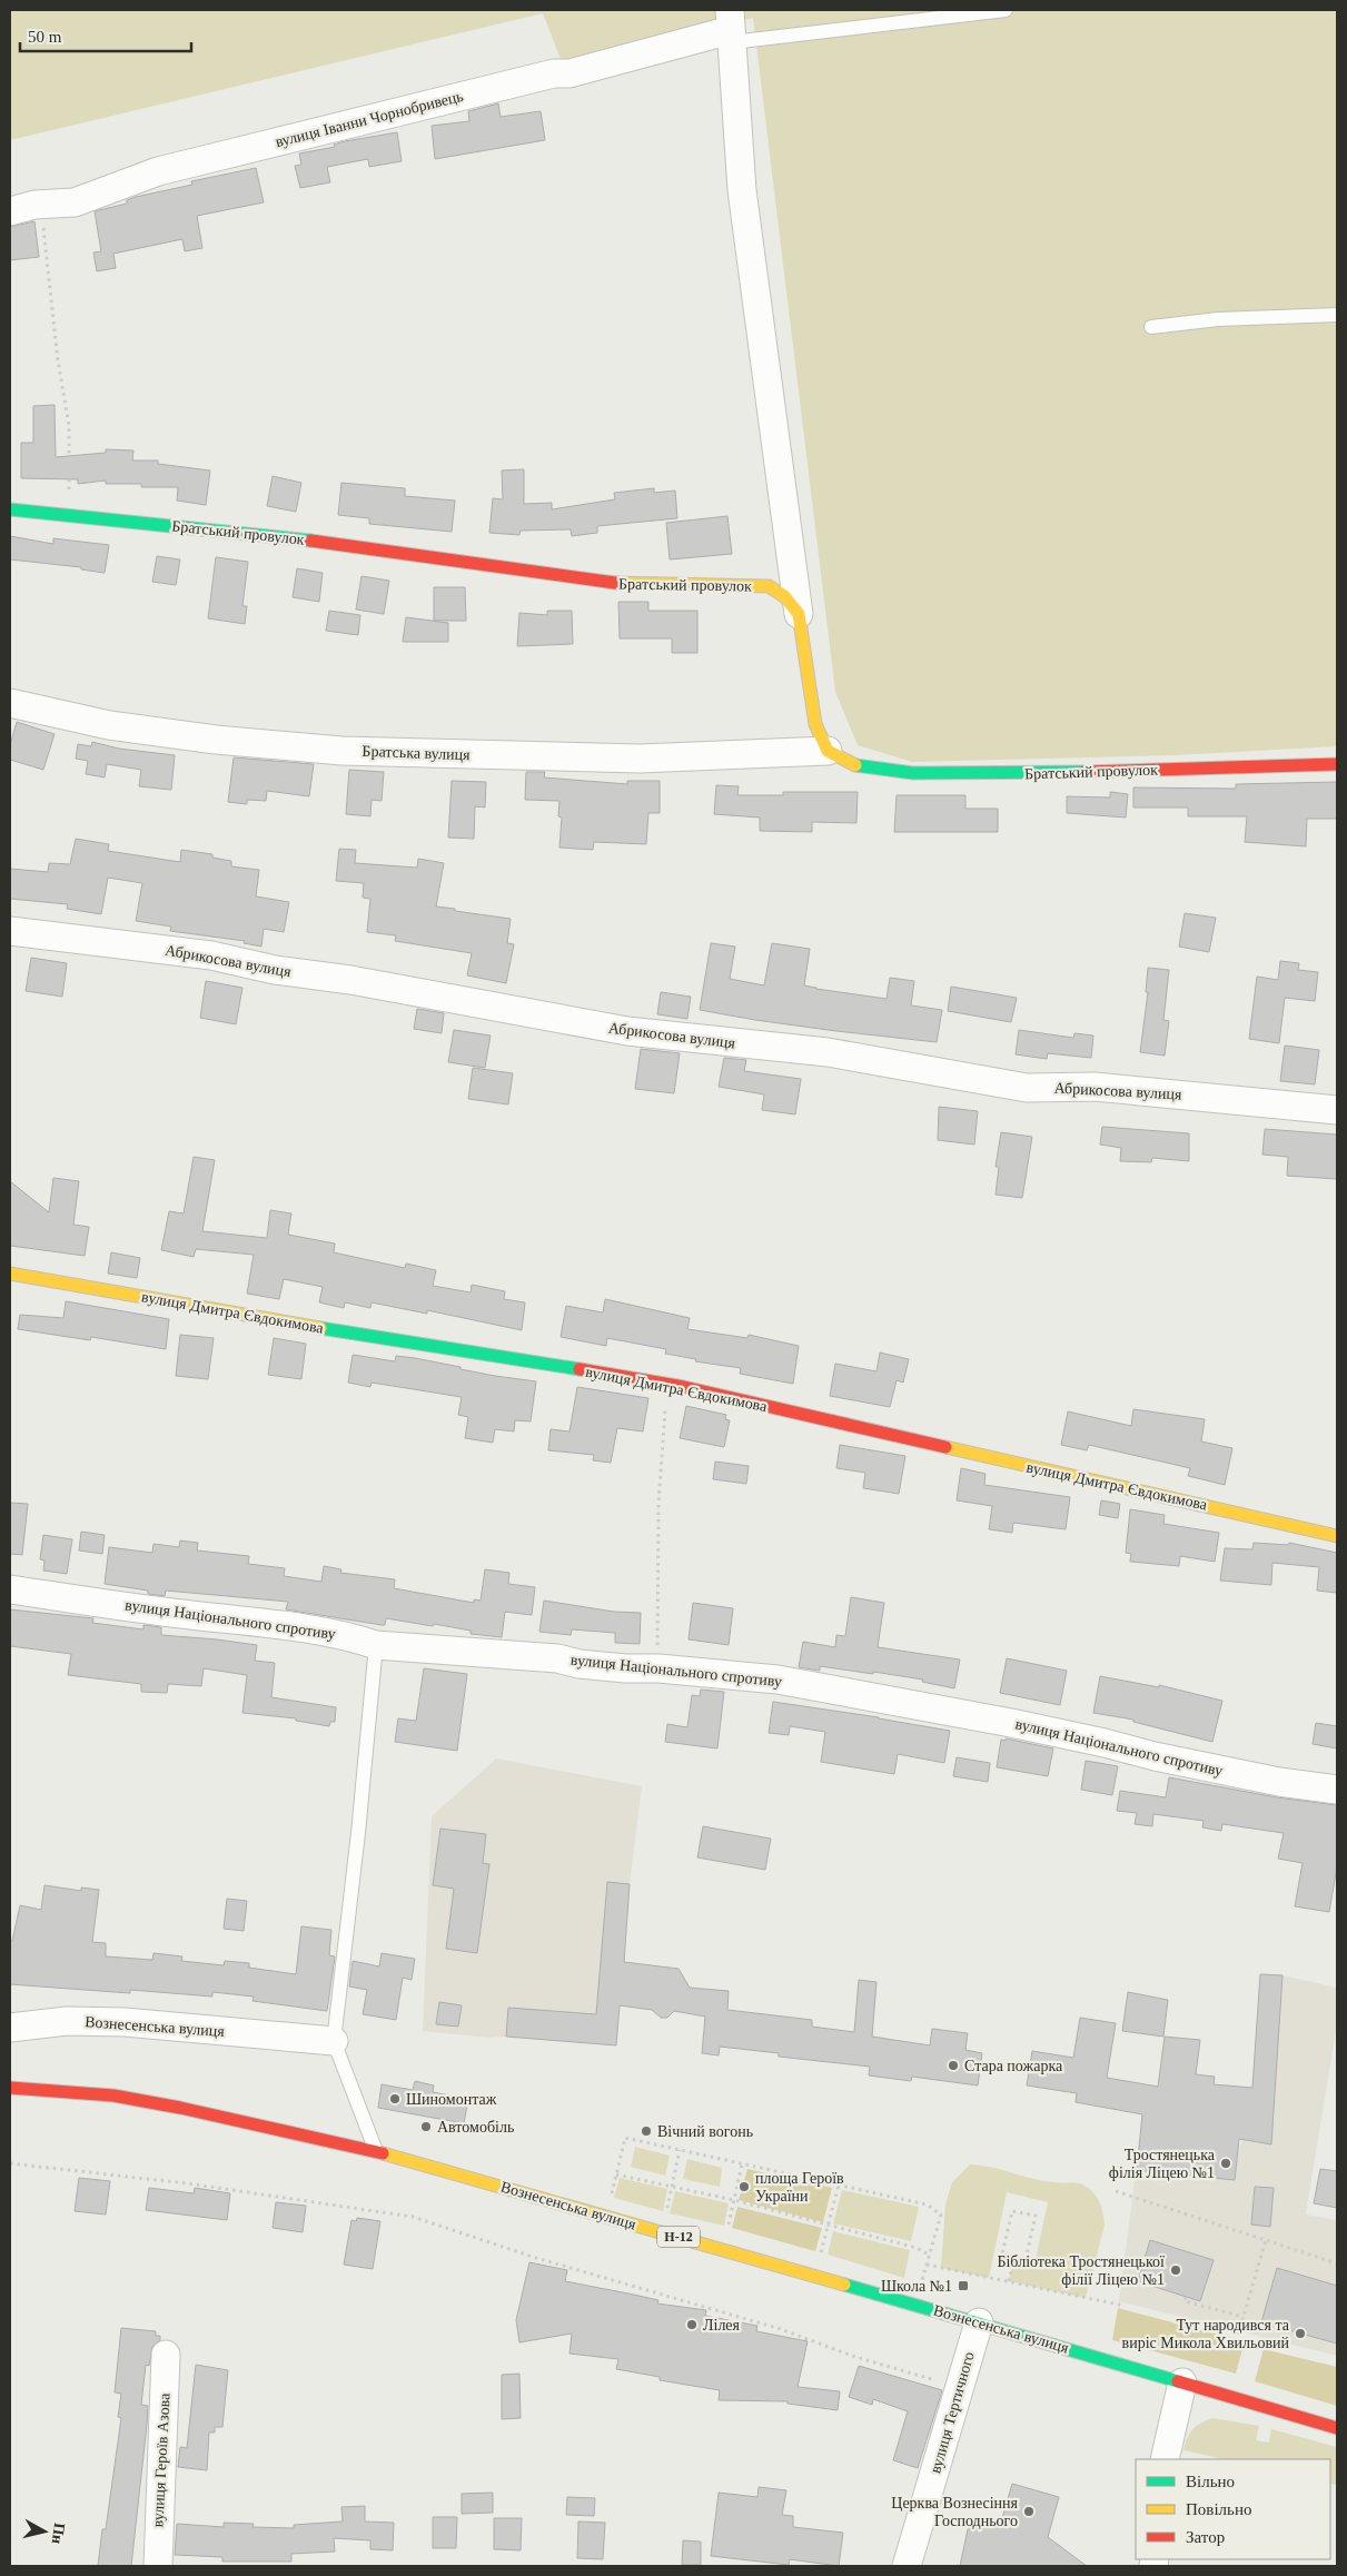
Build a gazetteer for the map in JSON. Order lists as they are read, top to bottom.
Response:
{
  "streets": {
    "street": [
      "вулиця Іванни Чорнобривець",
      "Братський провулок",
      "Братська вулиця",
      "Абрикосова вулиця",
      "вулиця Дмитра Євдокимова",
      "вулиця Національного спротиву",
      "Вознесенська вулиця",
      "Н-12",
      "вулиця Тертичного",
      "вулиця Героїв Азова"
    ]
  },
  "crossings": [
    ["Братський провулок", "Братська вулиця"],
    ["Вознесенська вулиця", "вулиця Тертичного"]
  ],
  "places": {
    "other": [
      "Стара пожарка",
      "Шиномонтаж",
      "Автомобіль",
      "Вічний вогонь",
      "Тростянецька філія Ліцею №1",
      "площа Героїв України",
      "Бібліотека Тростянецької філії Ліцею №1",
      "Лілея",
      "Тут народився та виріс Микола Хвильовий",
      "Церква Вознесіння Господнього"
    ],
    "transit": ["Школа №1"]
  },
  "legend": ["Вільно", "Повільно", "Затор"],
  "scale_bar": "50 m",
  "north": "right"
}
